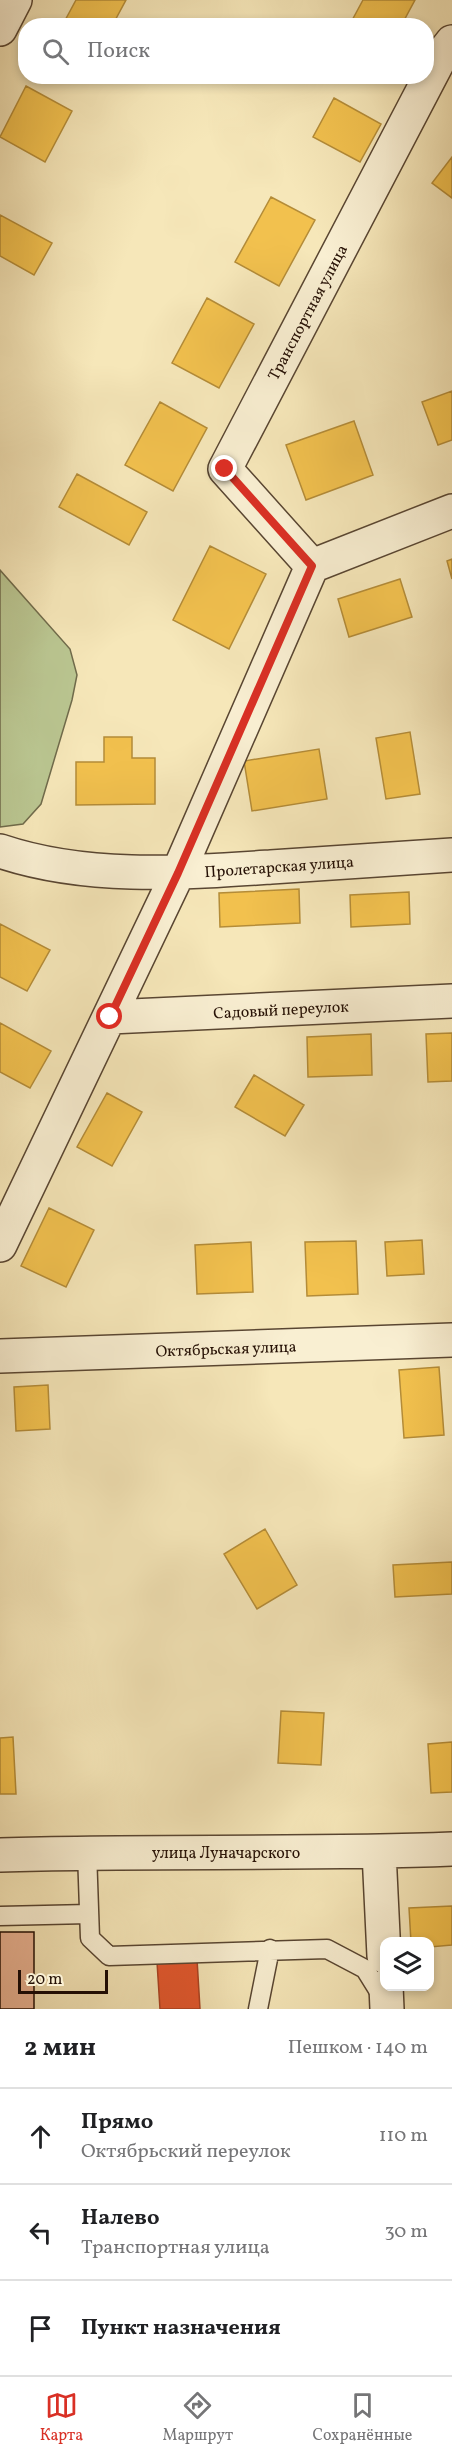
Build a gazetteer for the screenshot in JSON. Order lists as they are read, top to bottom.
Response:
{
  "streets": {
    "street": [
      "Транспортная улица",
      "Пролетарская улица",
      "Садовый переулок",
      "Октябрьская улица",
      "улица Луначарского"
    ]
  },
  "scale_bar": "20 m",
  "page": {
    "search": "Поиск",
    "scale": "20 m",
    "heading": ["2 мин", "Пешком · 140 m"],
    "list": [
      ["Прямо", "Октябрьский переулок", "110 m"],
      ["Налево", "Транспортная улица", "30 m"],
      "Пункт назначения"
    ],
    "nav": ["Карта", "Маршрут", "Сохранённые"]
  }
}
